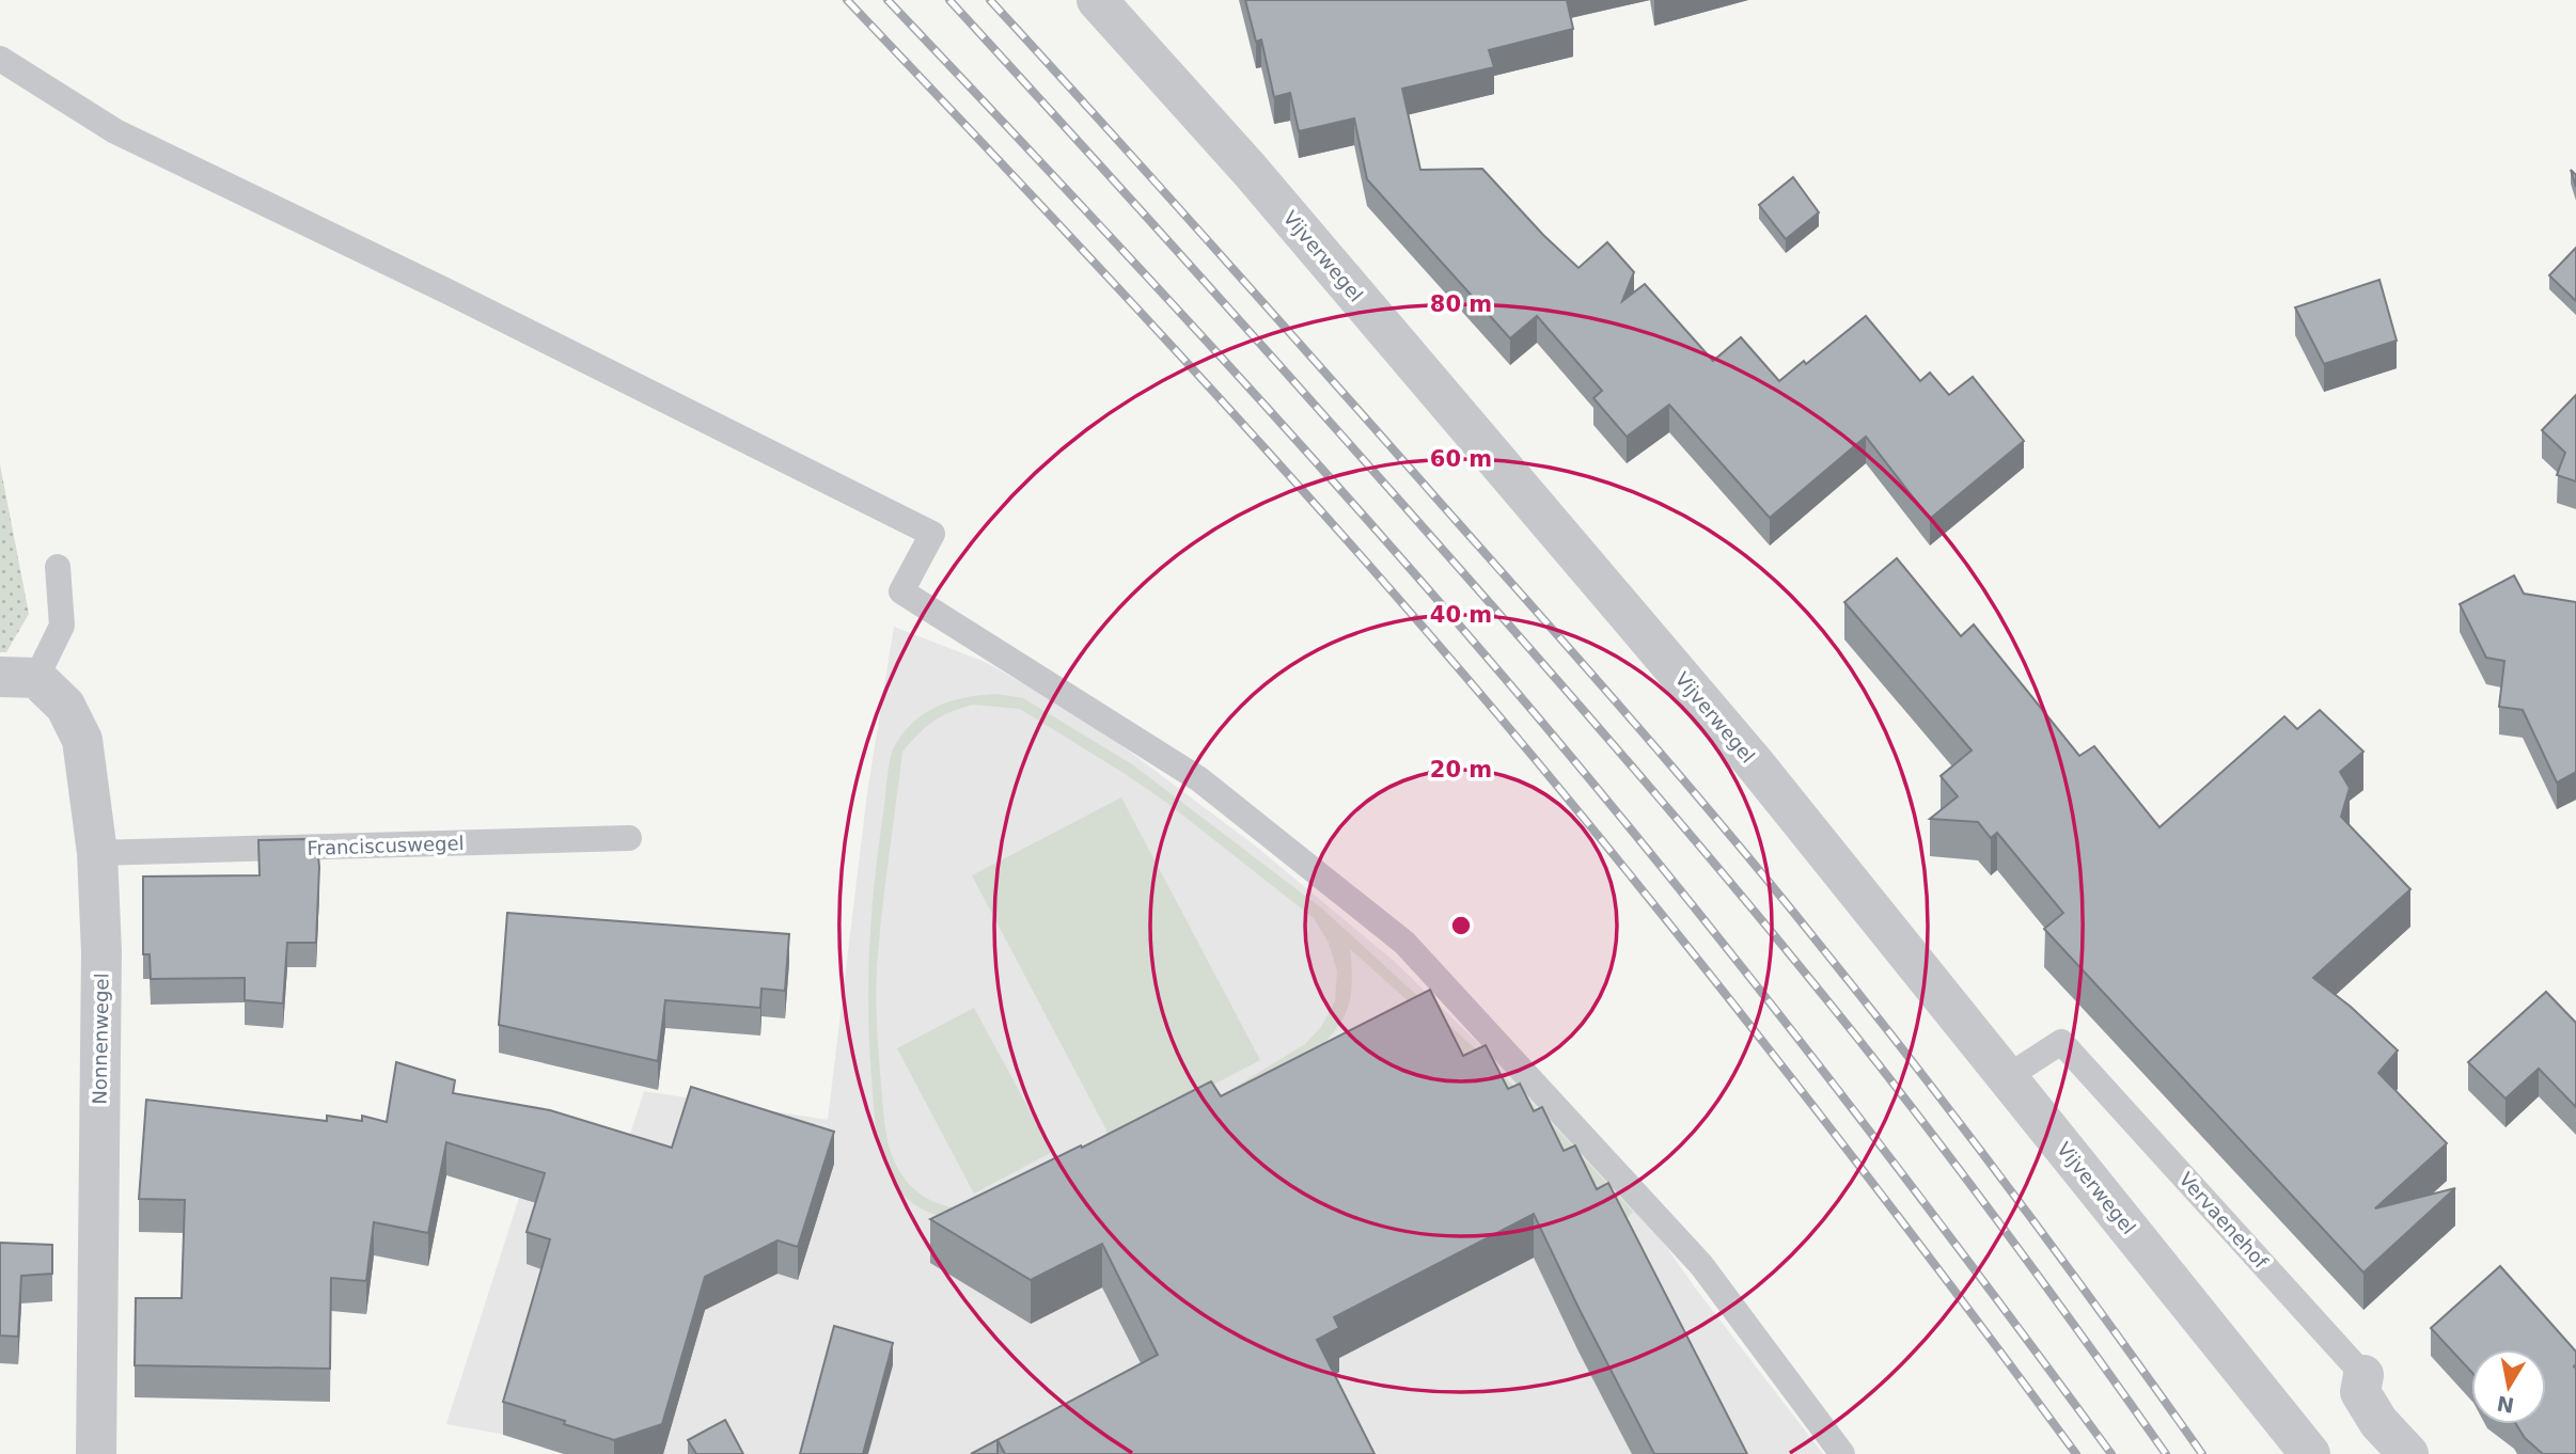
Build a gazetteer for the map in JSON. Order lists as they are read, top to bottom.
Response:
{
  "streets": {
    "street": ["Vijverwegel", "Nonnenwegel", "Vervaenehof"],
    "lane": ["Franciscuswegel"]
  },
  "crossings": [
    ["Vijverwegel", "Vervaenehof"],
    ["Franciscuswegel", "Nonnenwegel"]
  ],
  "north": "bottom",
  "rings": [
    "80 m",
    "60 m",
    "40 m",
    "20 m"
  ]
}
